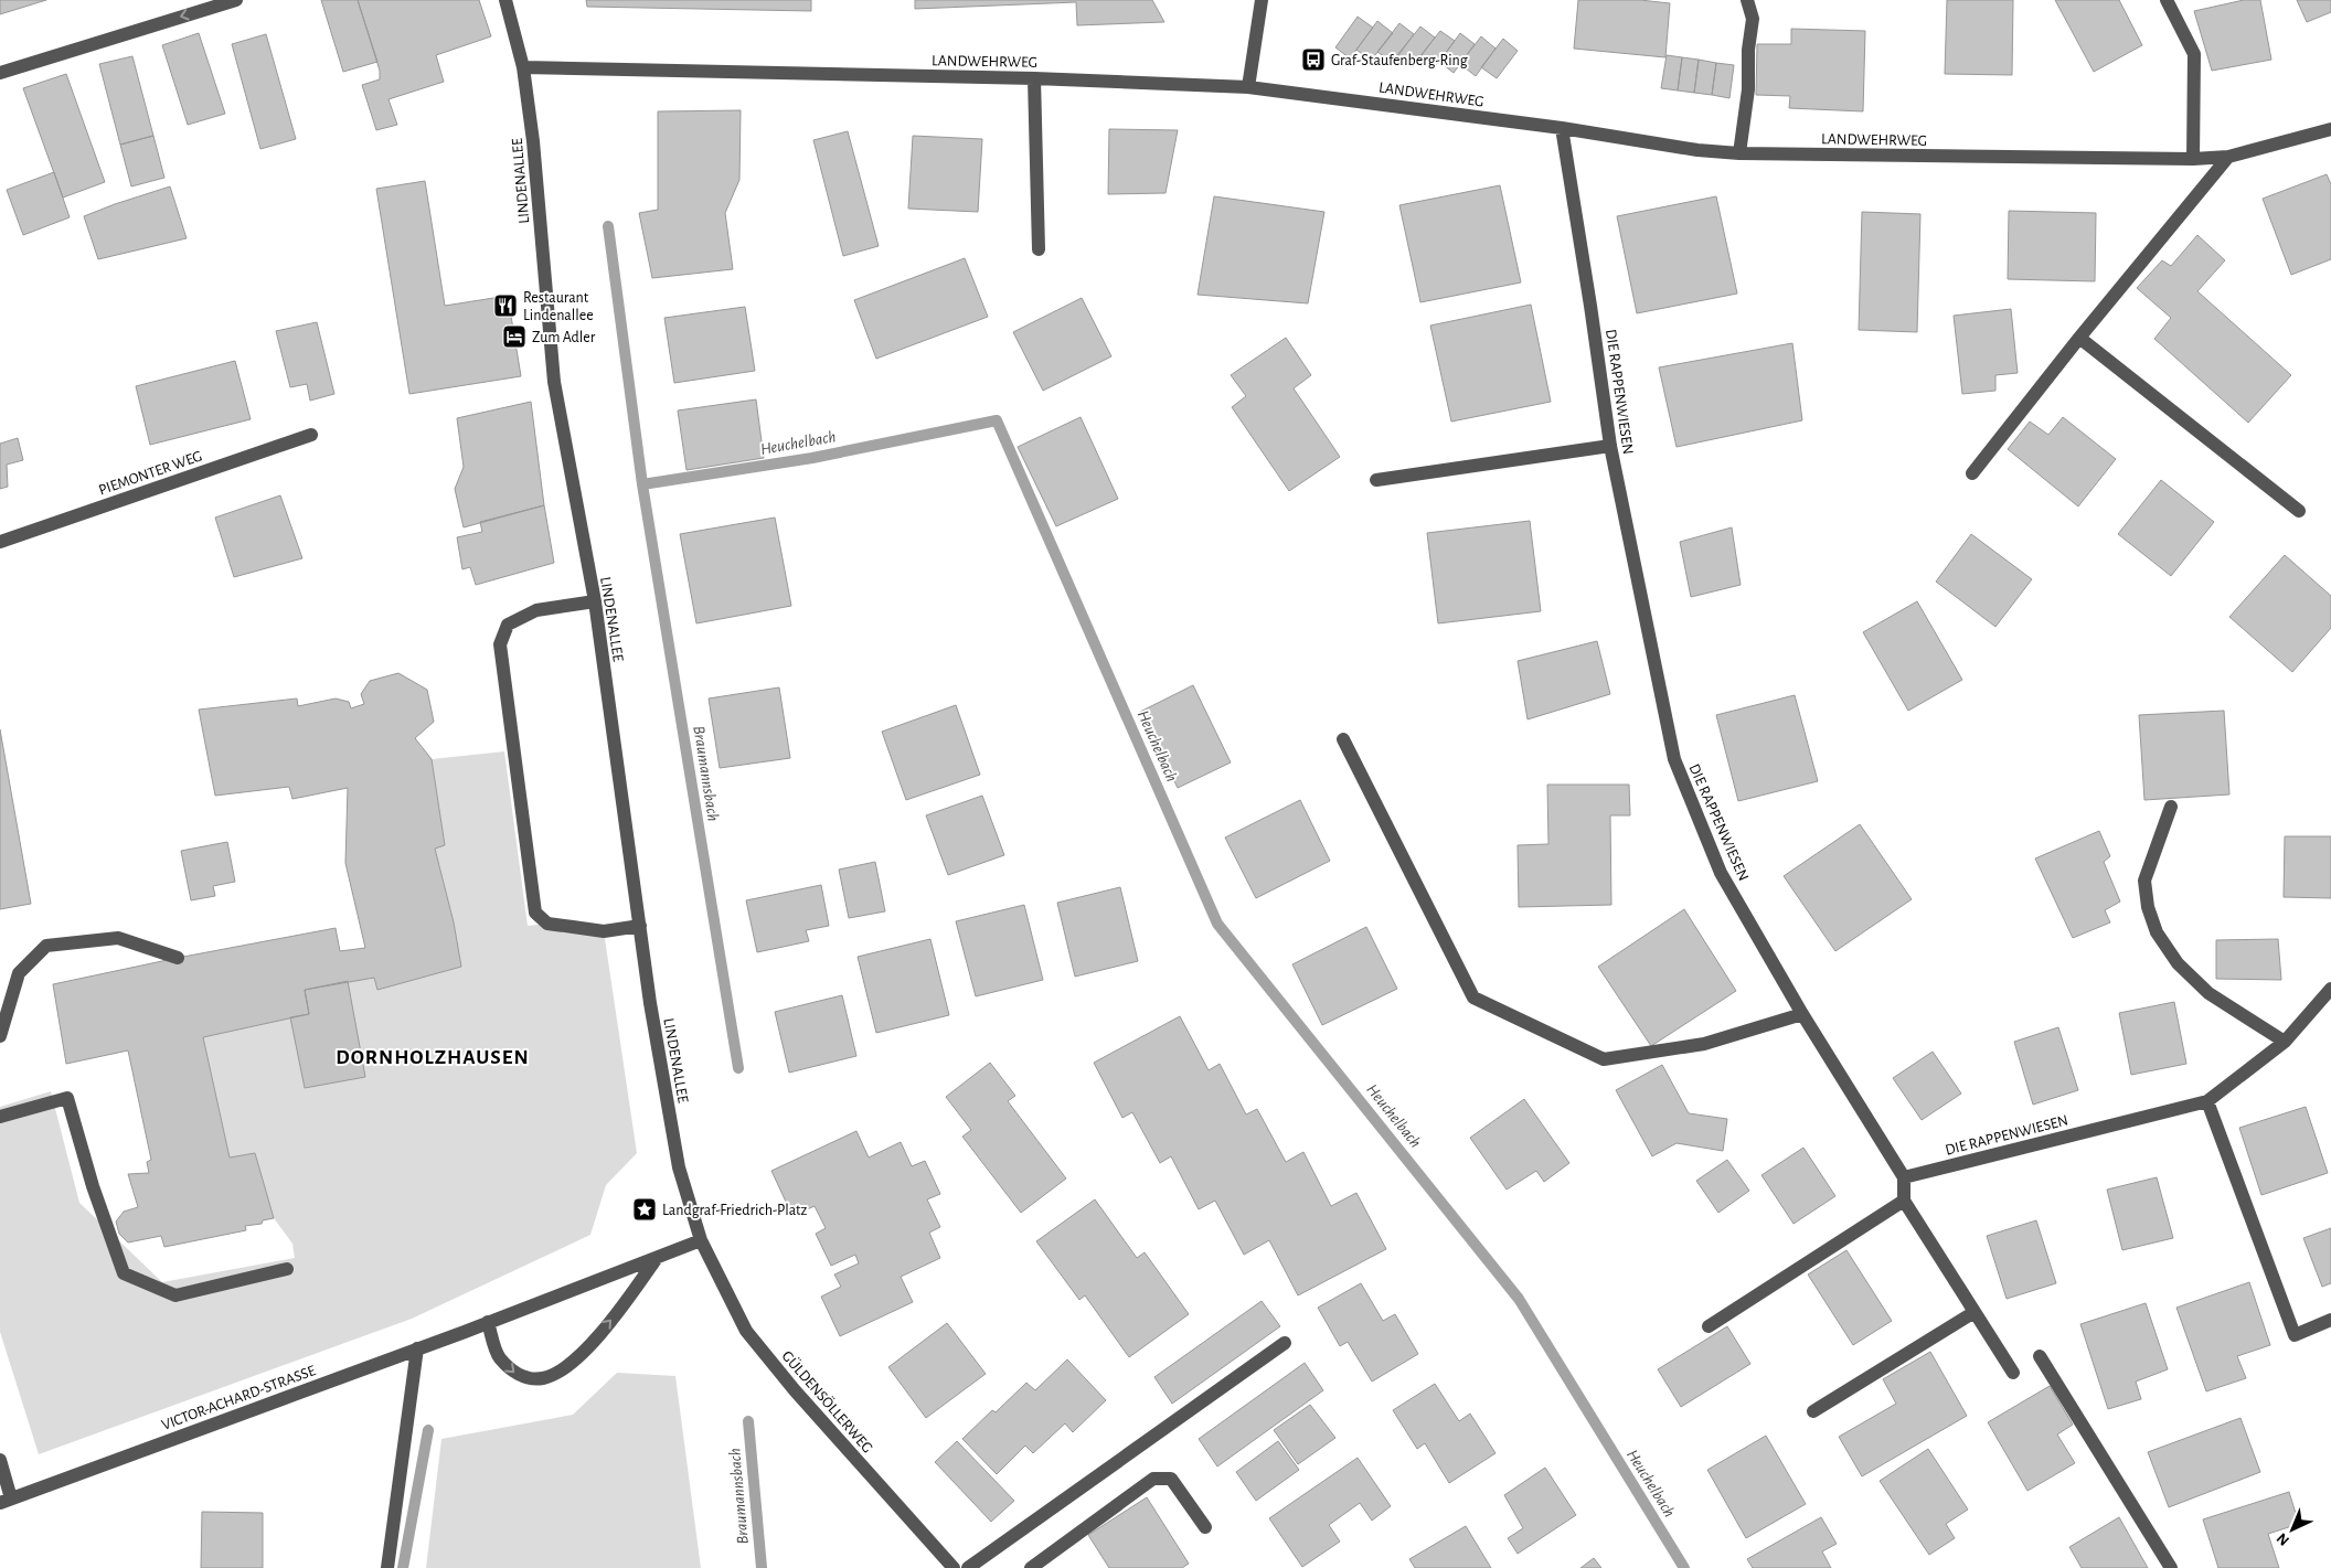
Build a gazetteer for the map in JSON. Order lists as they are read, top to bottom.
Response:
{
  "streets": {
    "street": [
      "LANDWEHRWEG",
      "LINDENALLEE",
      "DIE RAPPENWIESEN",
      "PIEMONTER WEG",
      "VICTOR-ACHARD-STRASSE",
      "GÜLDENSÖLLERWEG"
    ]
  },
  "crossings": [
    ["LANDWEHRWEG", "LINDENALLEE"],
    ["LANDWEHRWEG", "DIE RAPPENWIESEN"],
    ["LINDENALLEE", "GÜLDENSÖLLERWEG"]
  ],
  "districts": ["DORNHOLZHAUSEN"],
  "water": ["Heuchelbach", "Braumannsbach"],
  "places": {
    "bus stop": ["Graf-Staufenberg-Ring"],
    "restaurant": ["Restaurant Lindenallee"],
    "hotel": ["Zum Adler"],
    "place": ["Landgraf-Friedrich-Platz"]
  },
  "north": "bottom left"
}
